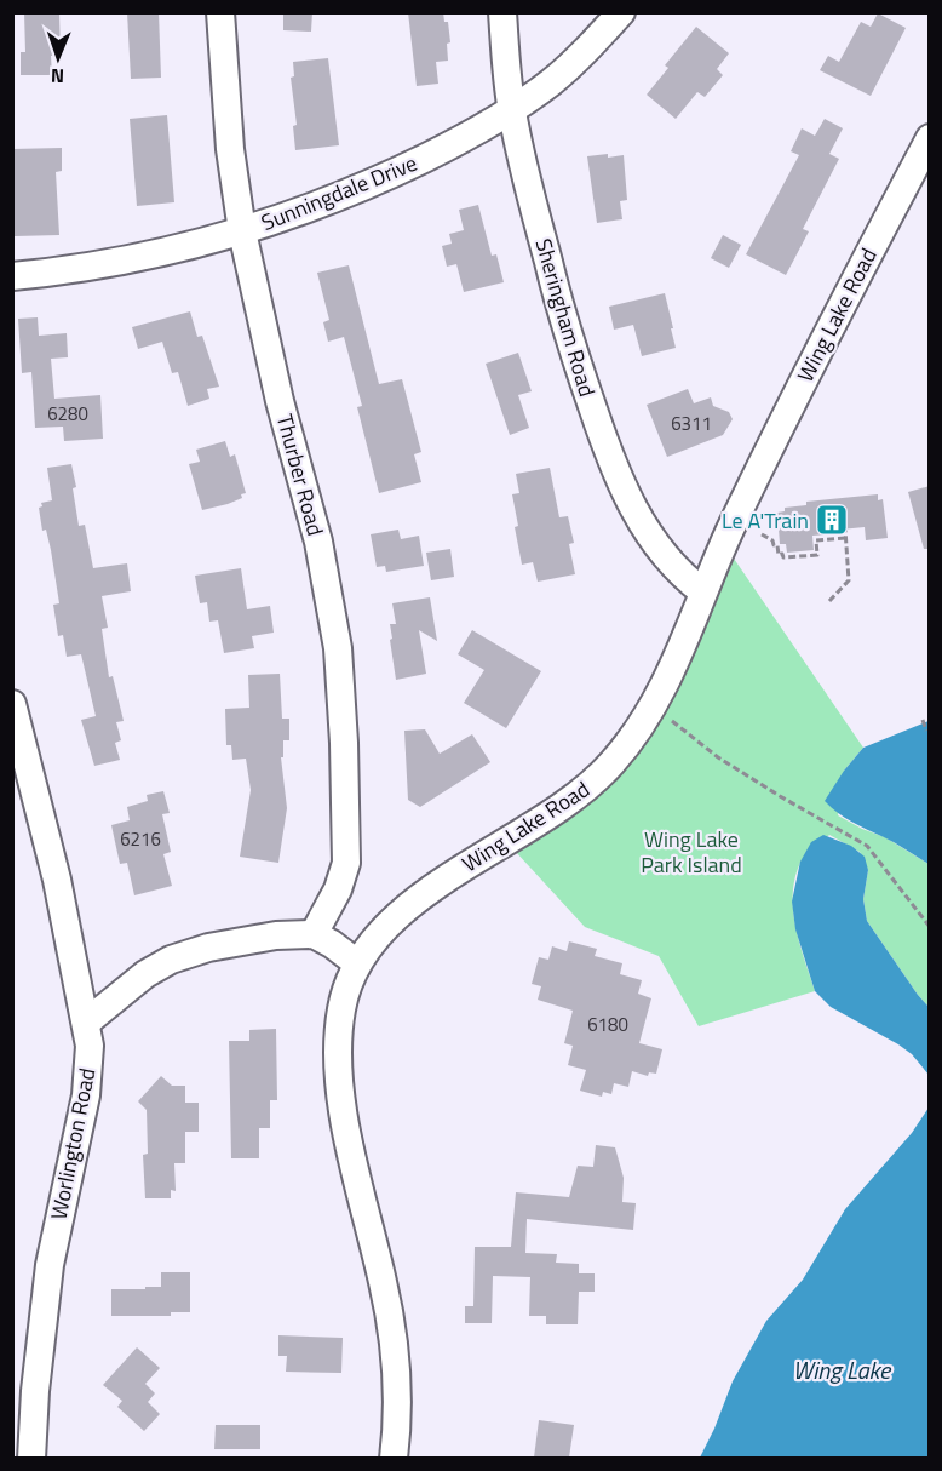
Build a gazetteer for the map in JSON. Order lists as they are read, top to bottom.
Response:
{
  "streets": {
    "street": [
      "Sunningdale Drive",
      "Wing Lake Road",
      "Sheringham Road",
      "Thurber Road",
      "Worlington Road"
    ]
  },
  "crossings": [
    ["Sunningdale Drive", "Sheringham Road"],
    ["Sunningdale Drive", "Thurber Road"],
    ["Wing Lake Road", "Sheringham Road"]
  ],
  "water": ["Wing Lake"],
  "parks": ["Wing Lake Park Island"],
  "places": {
    "building": ["Le A'Train"]
  },
  "house_numbers": [
    "6280",
    "6311",
    "6216",
    "6180"
  ],
  "north": "bottom"
}
